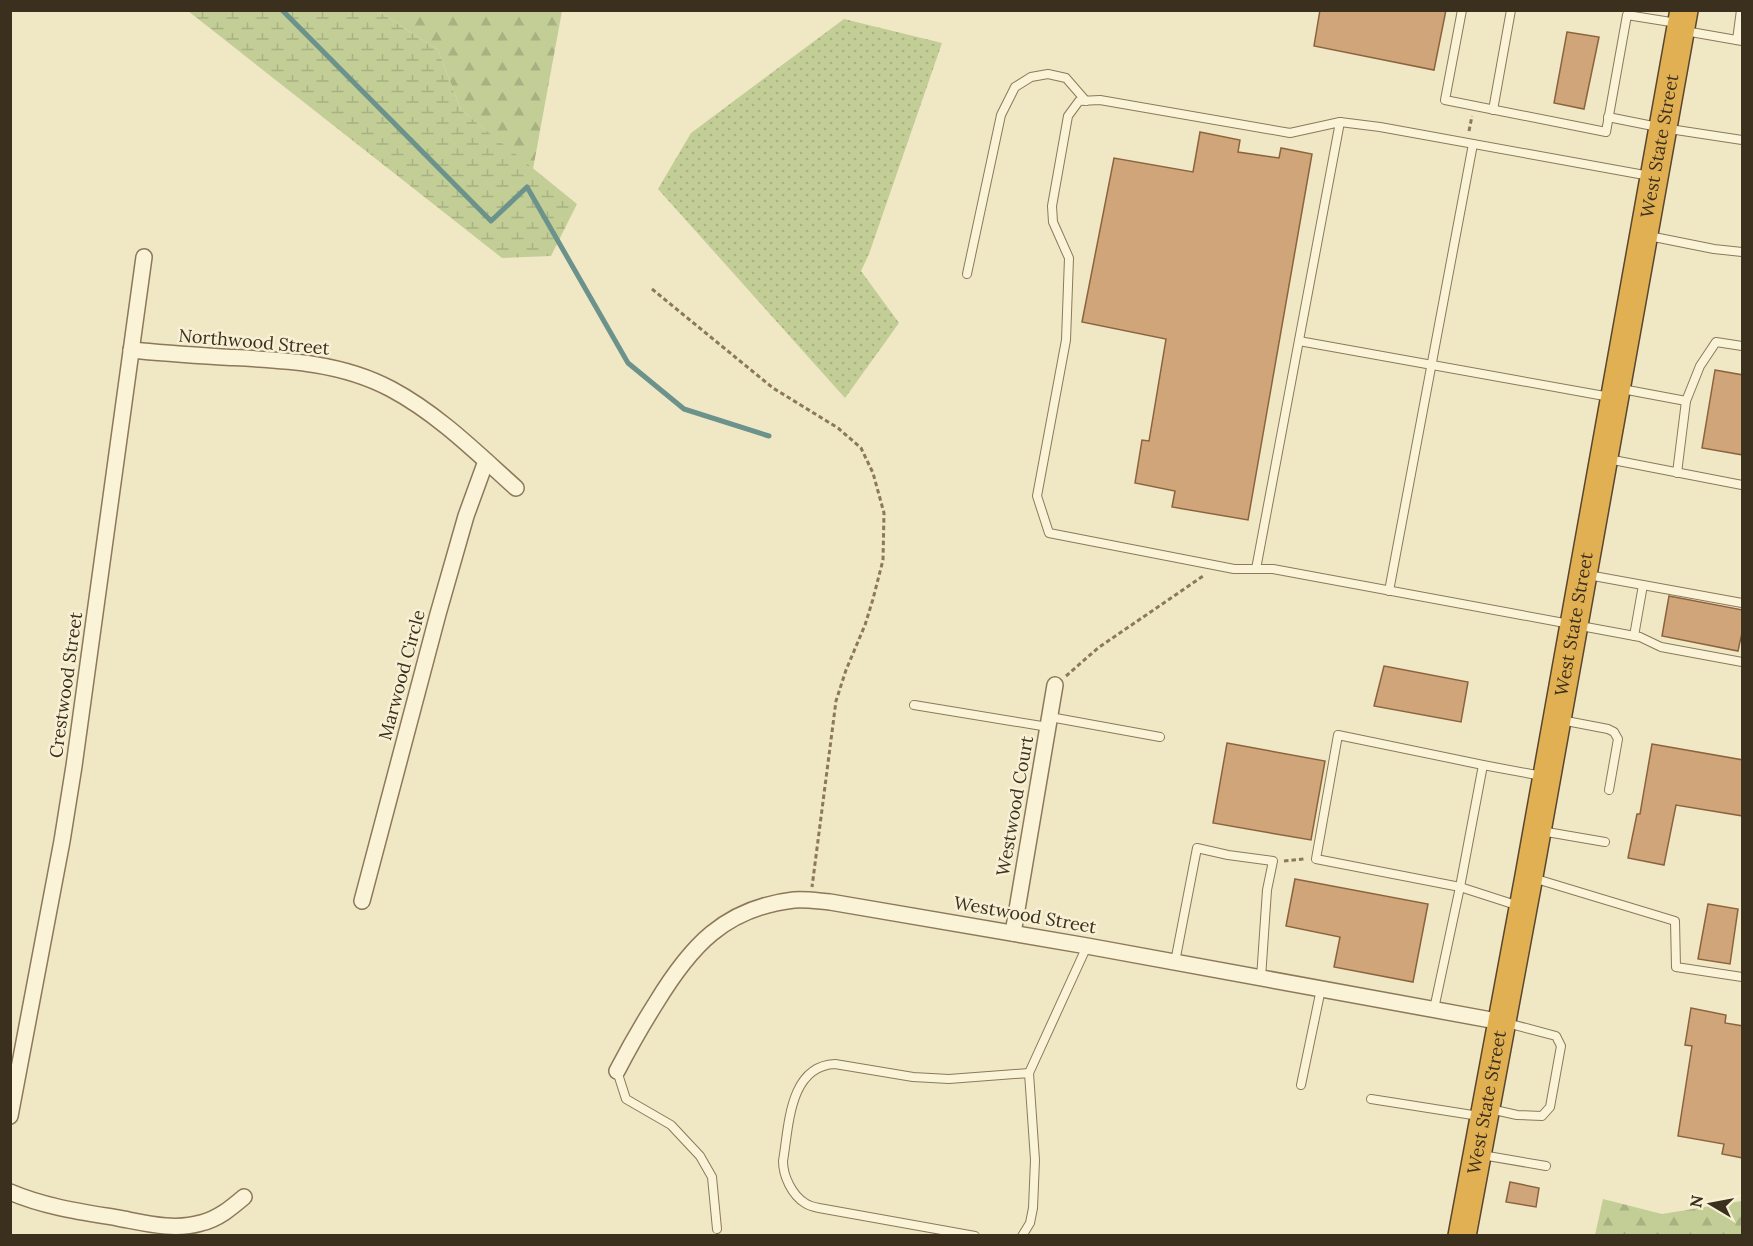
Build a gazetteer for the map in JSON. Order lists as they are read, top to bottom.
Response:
{
  "streets": {
    "highway": ["West State Street"],
    "street": [
      "Northwood Street",
      "Marwood Circle",
      "Crestwood Street",
      "Westwood Court",
      "Westwood Street"
    ]
  },
  "crossings": [
    ["West State Street", "Westwood Street"],
    ["Northwood Street", "Marwood Circle"],
    ["Northwood Street", "Crestwood Street"],
    ["Westwood Court", "Westwood Street"]
  ],
  "north": "left"
}
